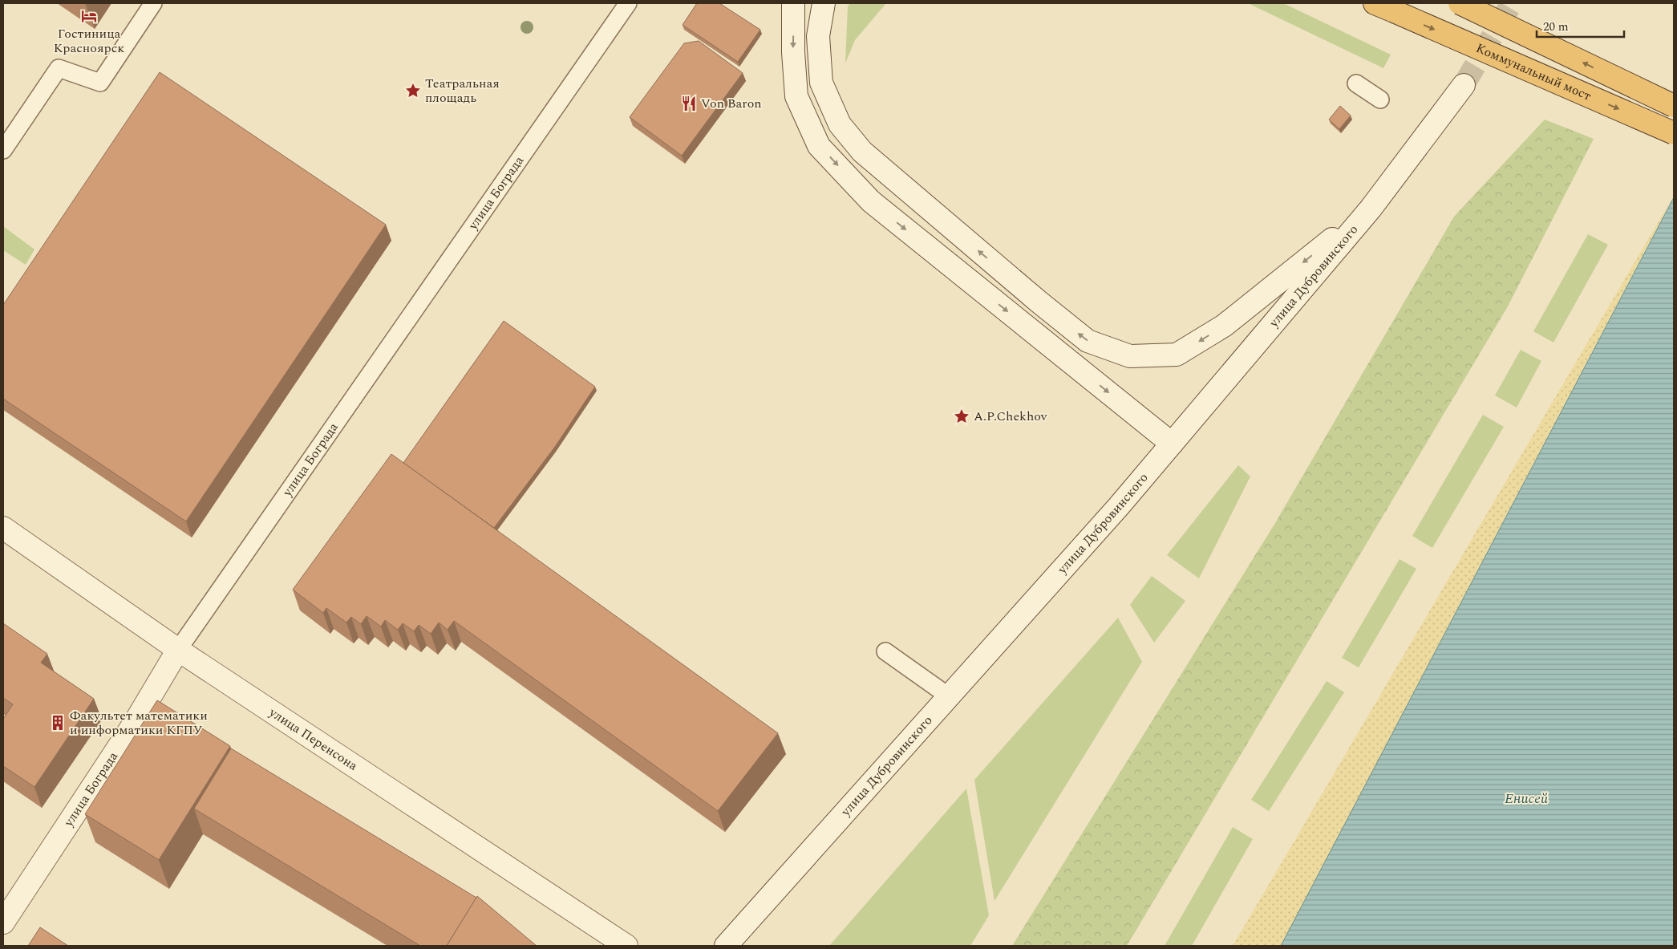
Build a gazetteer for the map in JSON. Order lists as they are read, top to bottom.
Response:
{
  "streets": {
    "highway": ["Коммунальный мост"],
    "main road": ["улица Бограда", "улица Дубровинского", "улица Перенсона"]
  },
  "crossings": [
    ["улица Бограда", "улица Перенсона"]
  ],
  "water": ["Енисей"],
  "places": {
    "hotel": ["Гостиница Красноярск"],
    "place": ["Театральная площадь", "A.P.Chekhov"],
    "restaurant": ["Von Baron"],
    "building": ["Факультет математики и информатики КГПУ"]
  },
  "scale_bar": "20 m"
}
